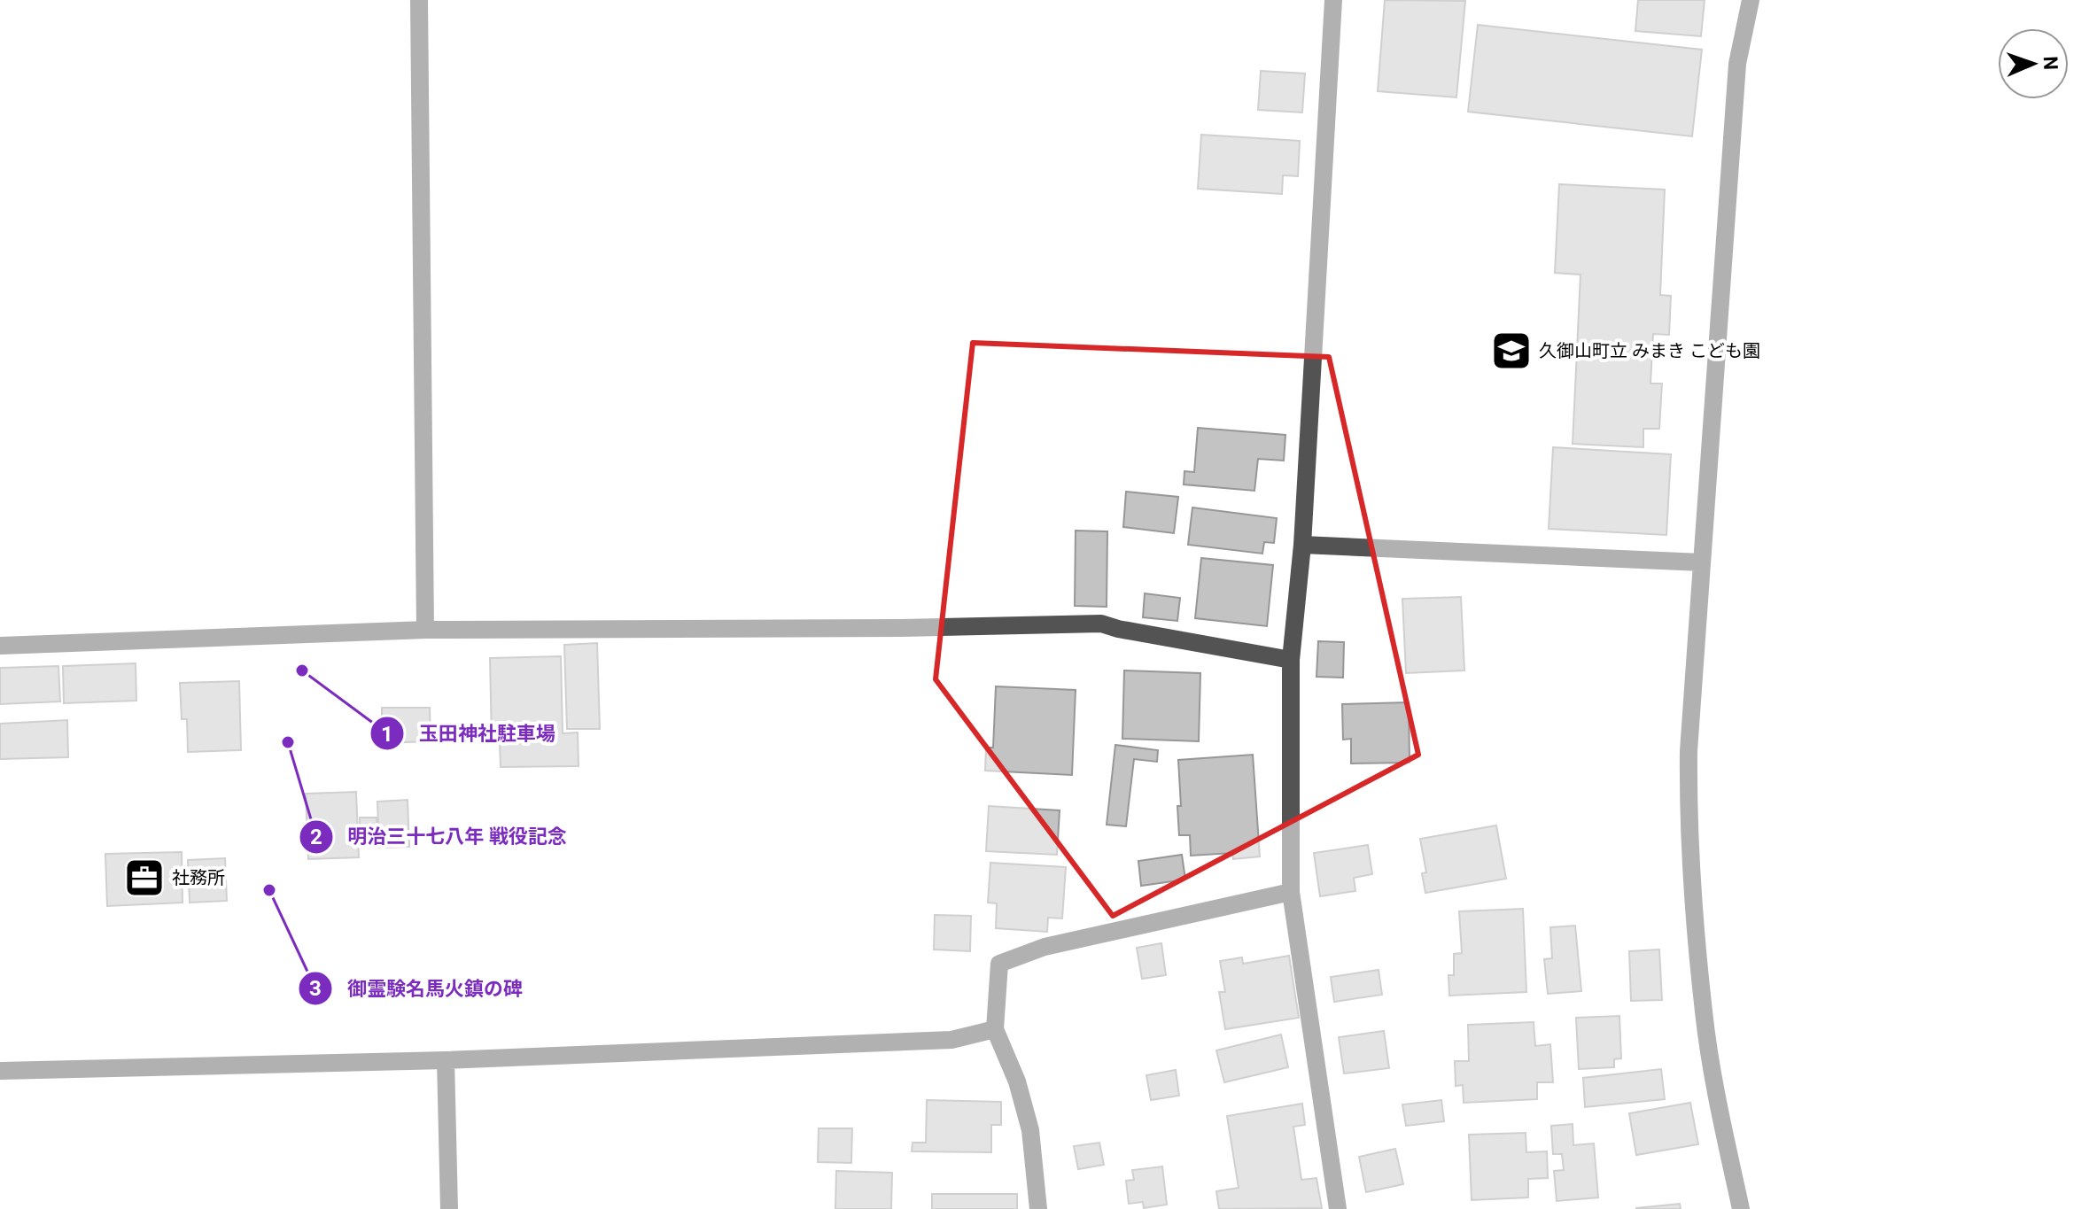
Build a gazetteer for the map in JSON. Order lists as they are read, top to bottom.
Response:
{
  "places": {
    "school or university": ["久御山町立 みまき こども園"],
    "other": ["玉田神社駐車場", "明治三十七八年 戦役記念", "御霊験名馬火鎮の碑"],
    "office": ["社務所"]
  },
  "north": "right"
}
